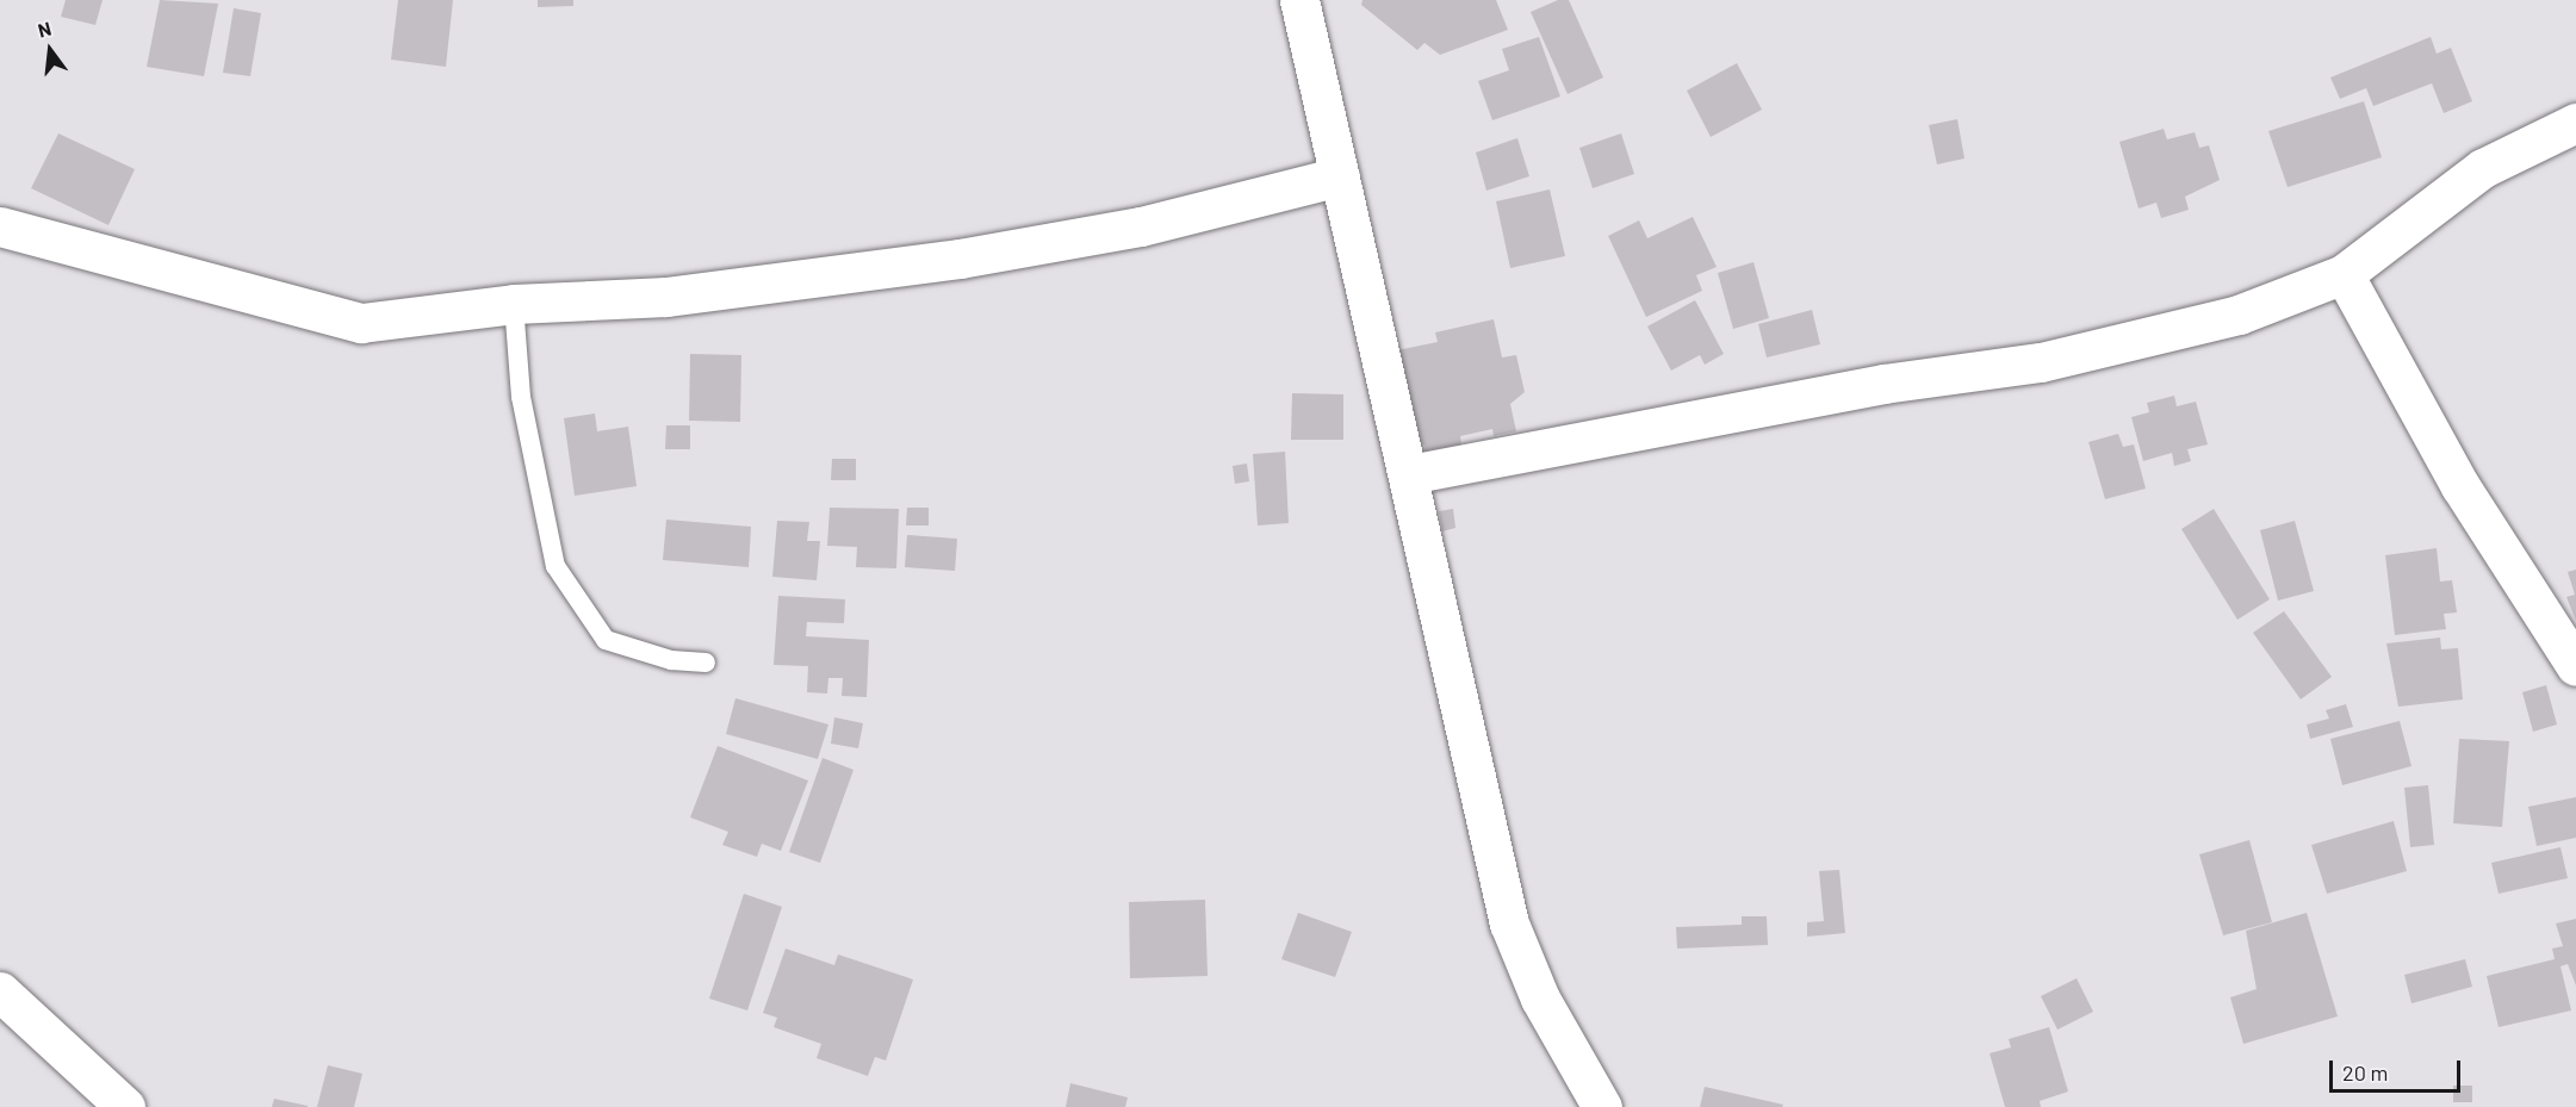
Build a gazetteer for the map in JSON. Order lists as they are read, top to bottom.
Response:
{
  "scale_bar": "20 m",
  "north": "top"
}
